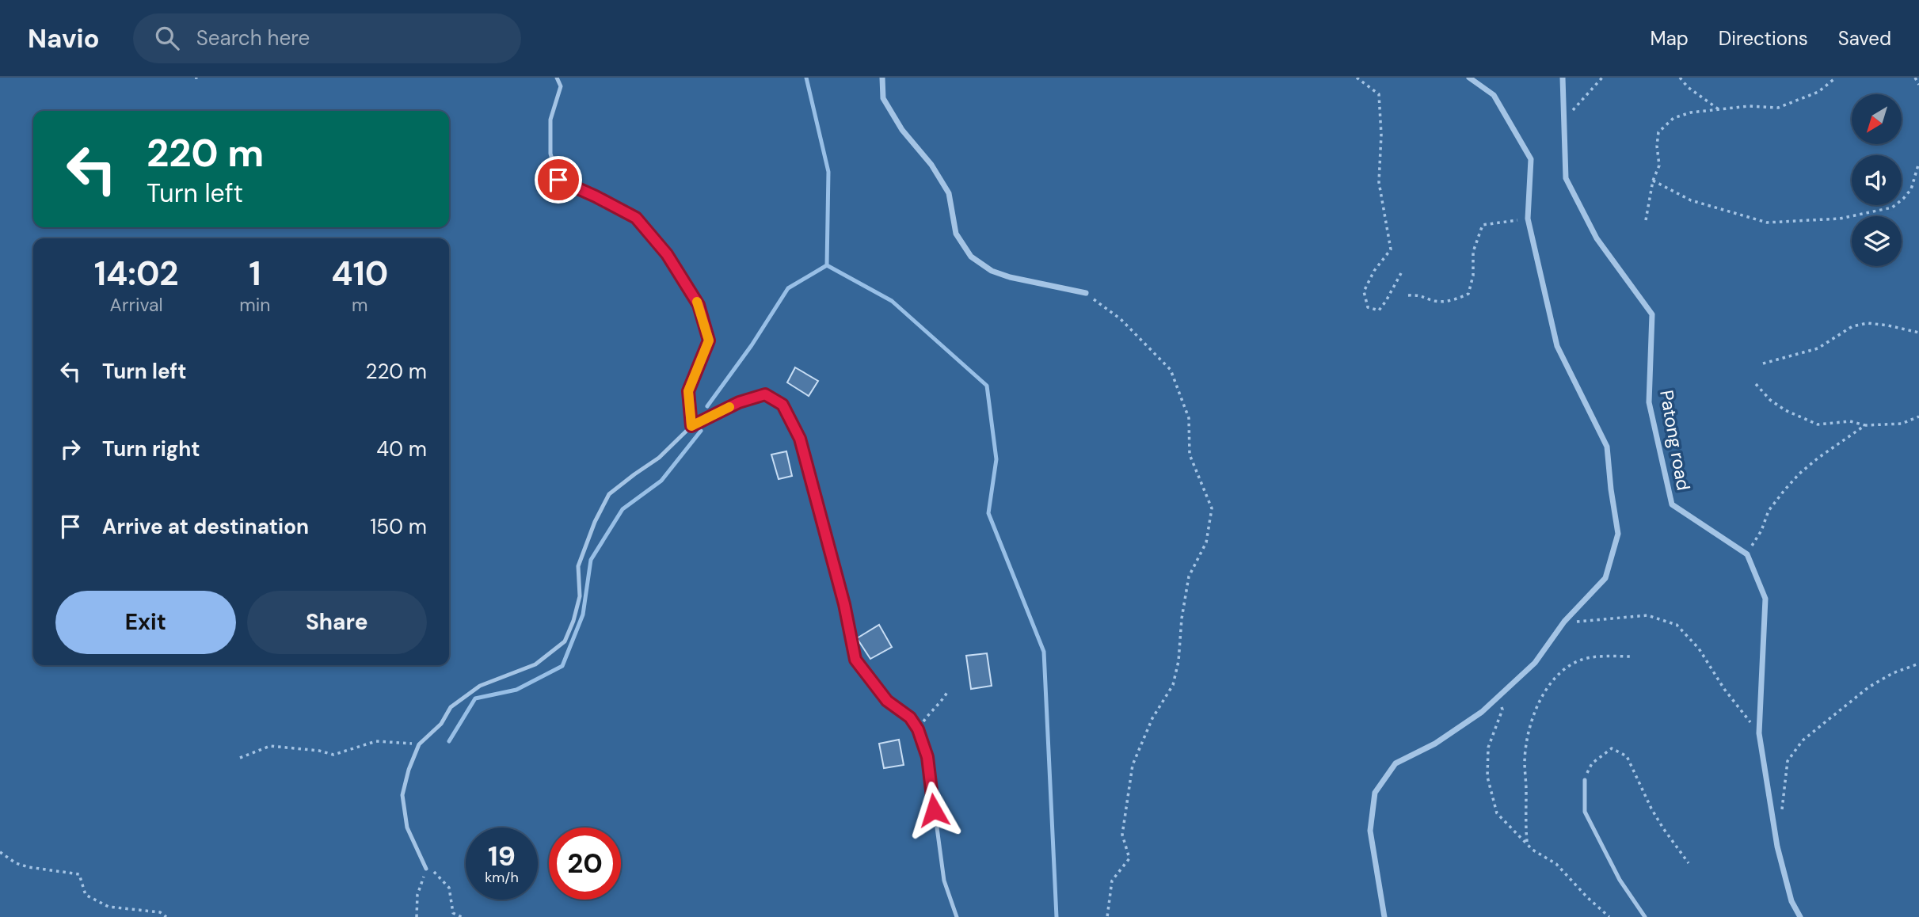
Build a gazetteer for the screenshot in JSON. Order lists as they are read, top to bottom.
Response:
{
  "streets": {
    "street": ["Patong road"]
  },
  "north": "bottom left",
  "page": {
    "header": "Navio",
    "search": "Search here",
    "nav": ["Map", "Directions", "Saved"],
    "turn": ["220 m", "Turn left"],
    "eta": [
      "14:02",
      "Arrival",
      "1",
      "min",
      "410",
      "m"
    ],
    "list": [
      {
        "name": "Turn left",
        "value": "220 m"
      },
      {
        "name": "Turn right",
        "value": "40 m"
      },
      {
        "name": "Arrive at destination",
        "value": "150 m"
      }
    ],
    "buttons": ["Exit", "Share"],
    "speed": "19 km/h",
    "limit": "20"
  }
}
